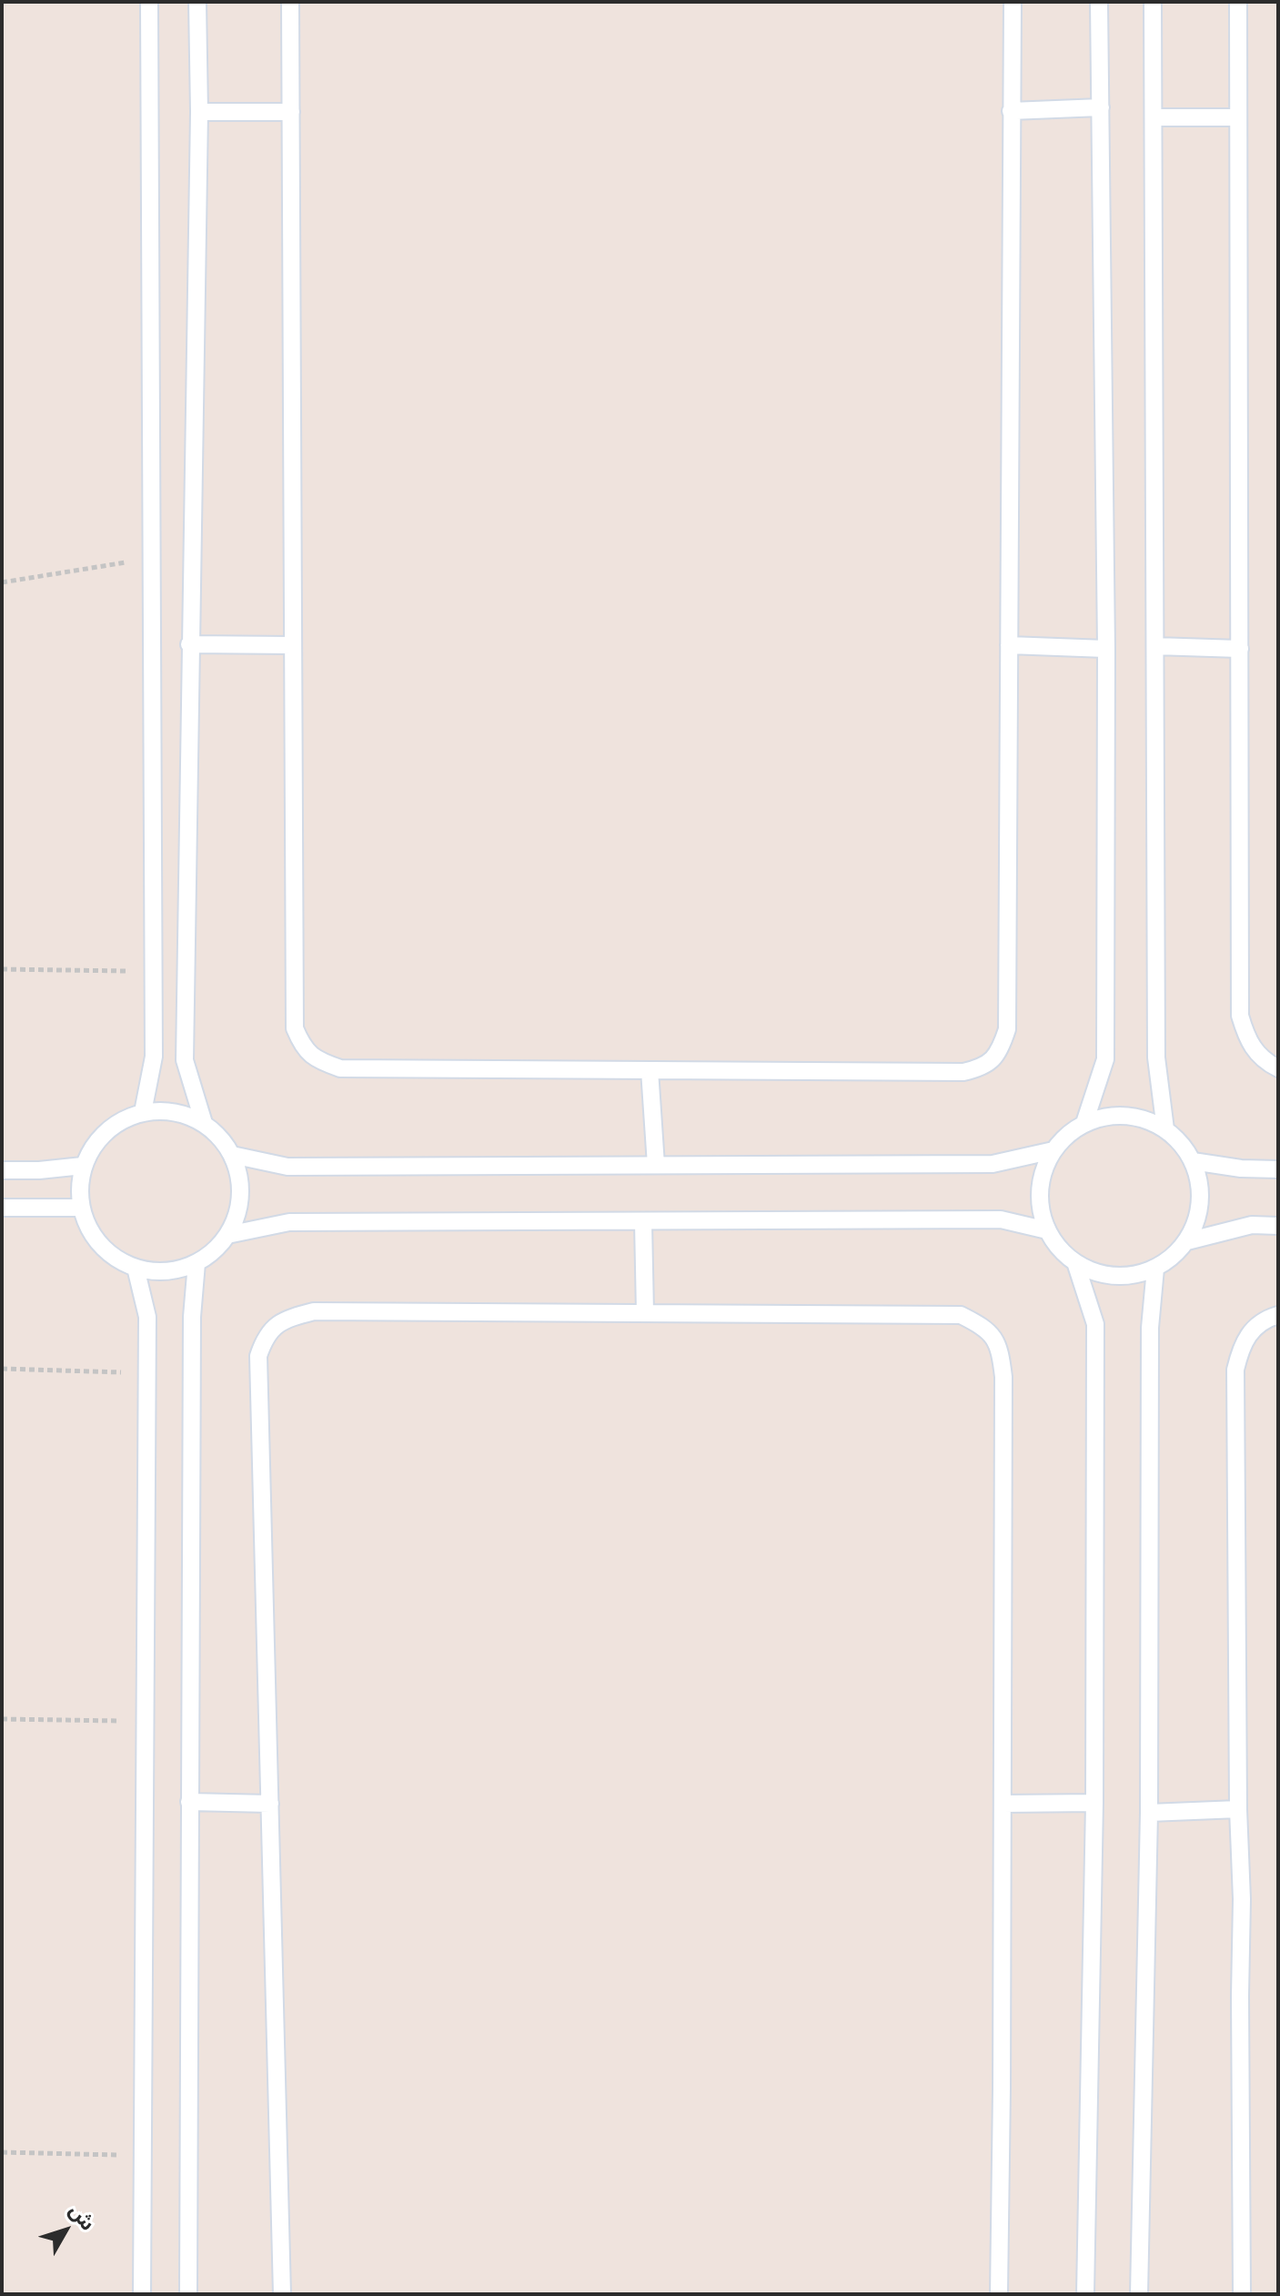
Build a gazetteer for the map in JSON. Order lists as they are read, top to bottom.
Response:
{
  "north": "top right"
}
